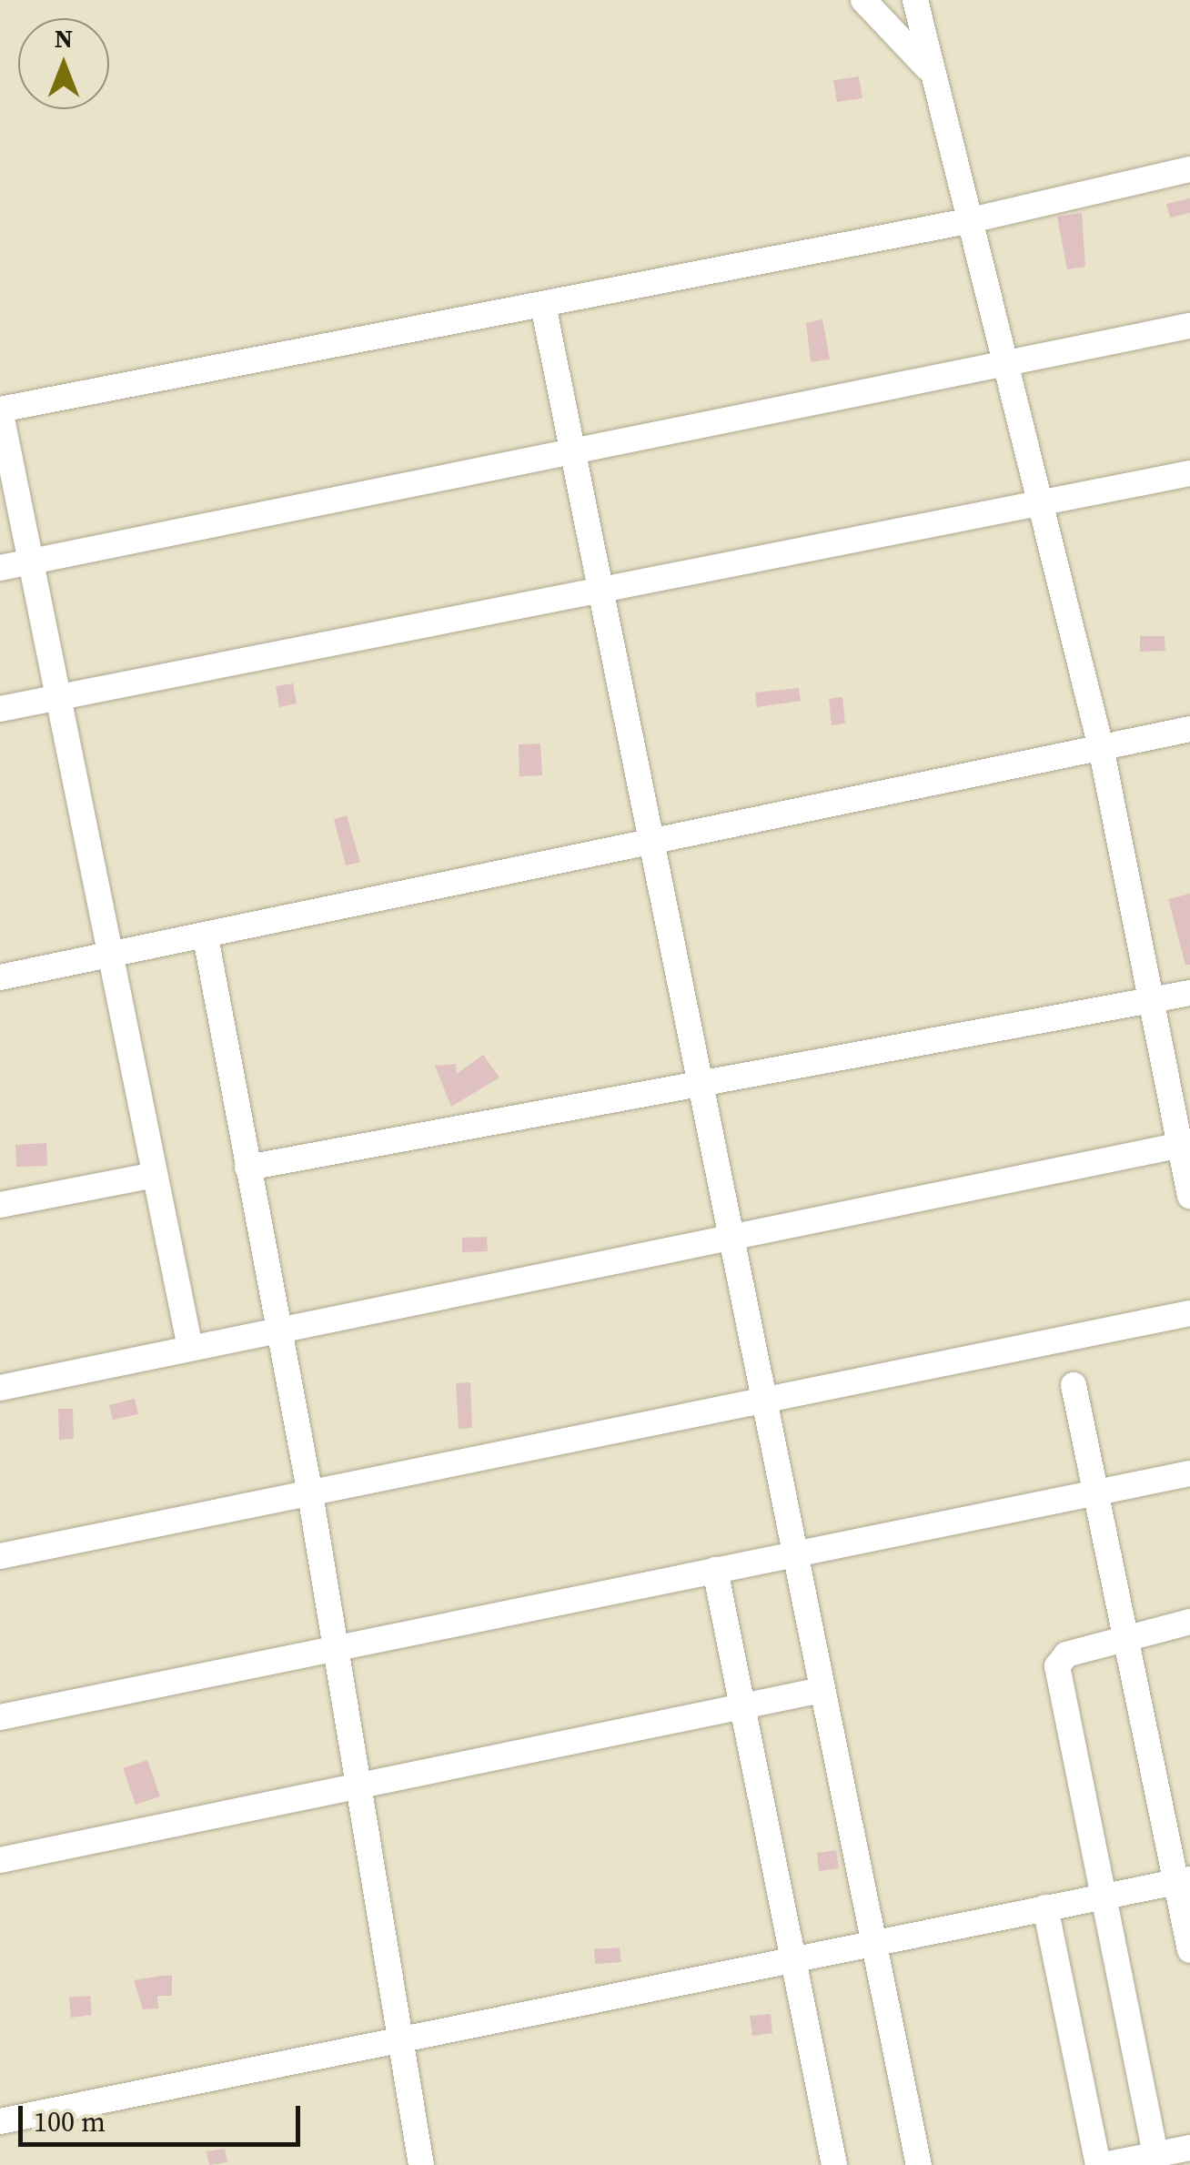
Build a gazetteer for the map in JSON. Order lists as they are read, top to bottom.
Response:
{
  "scale_bar": "100 m",
  "north": "top"
}
